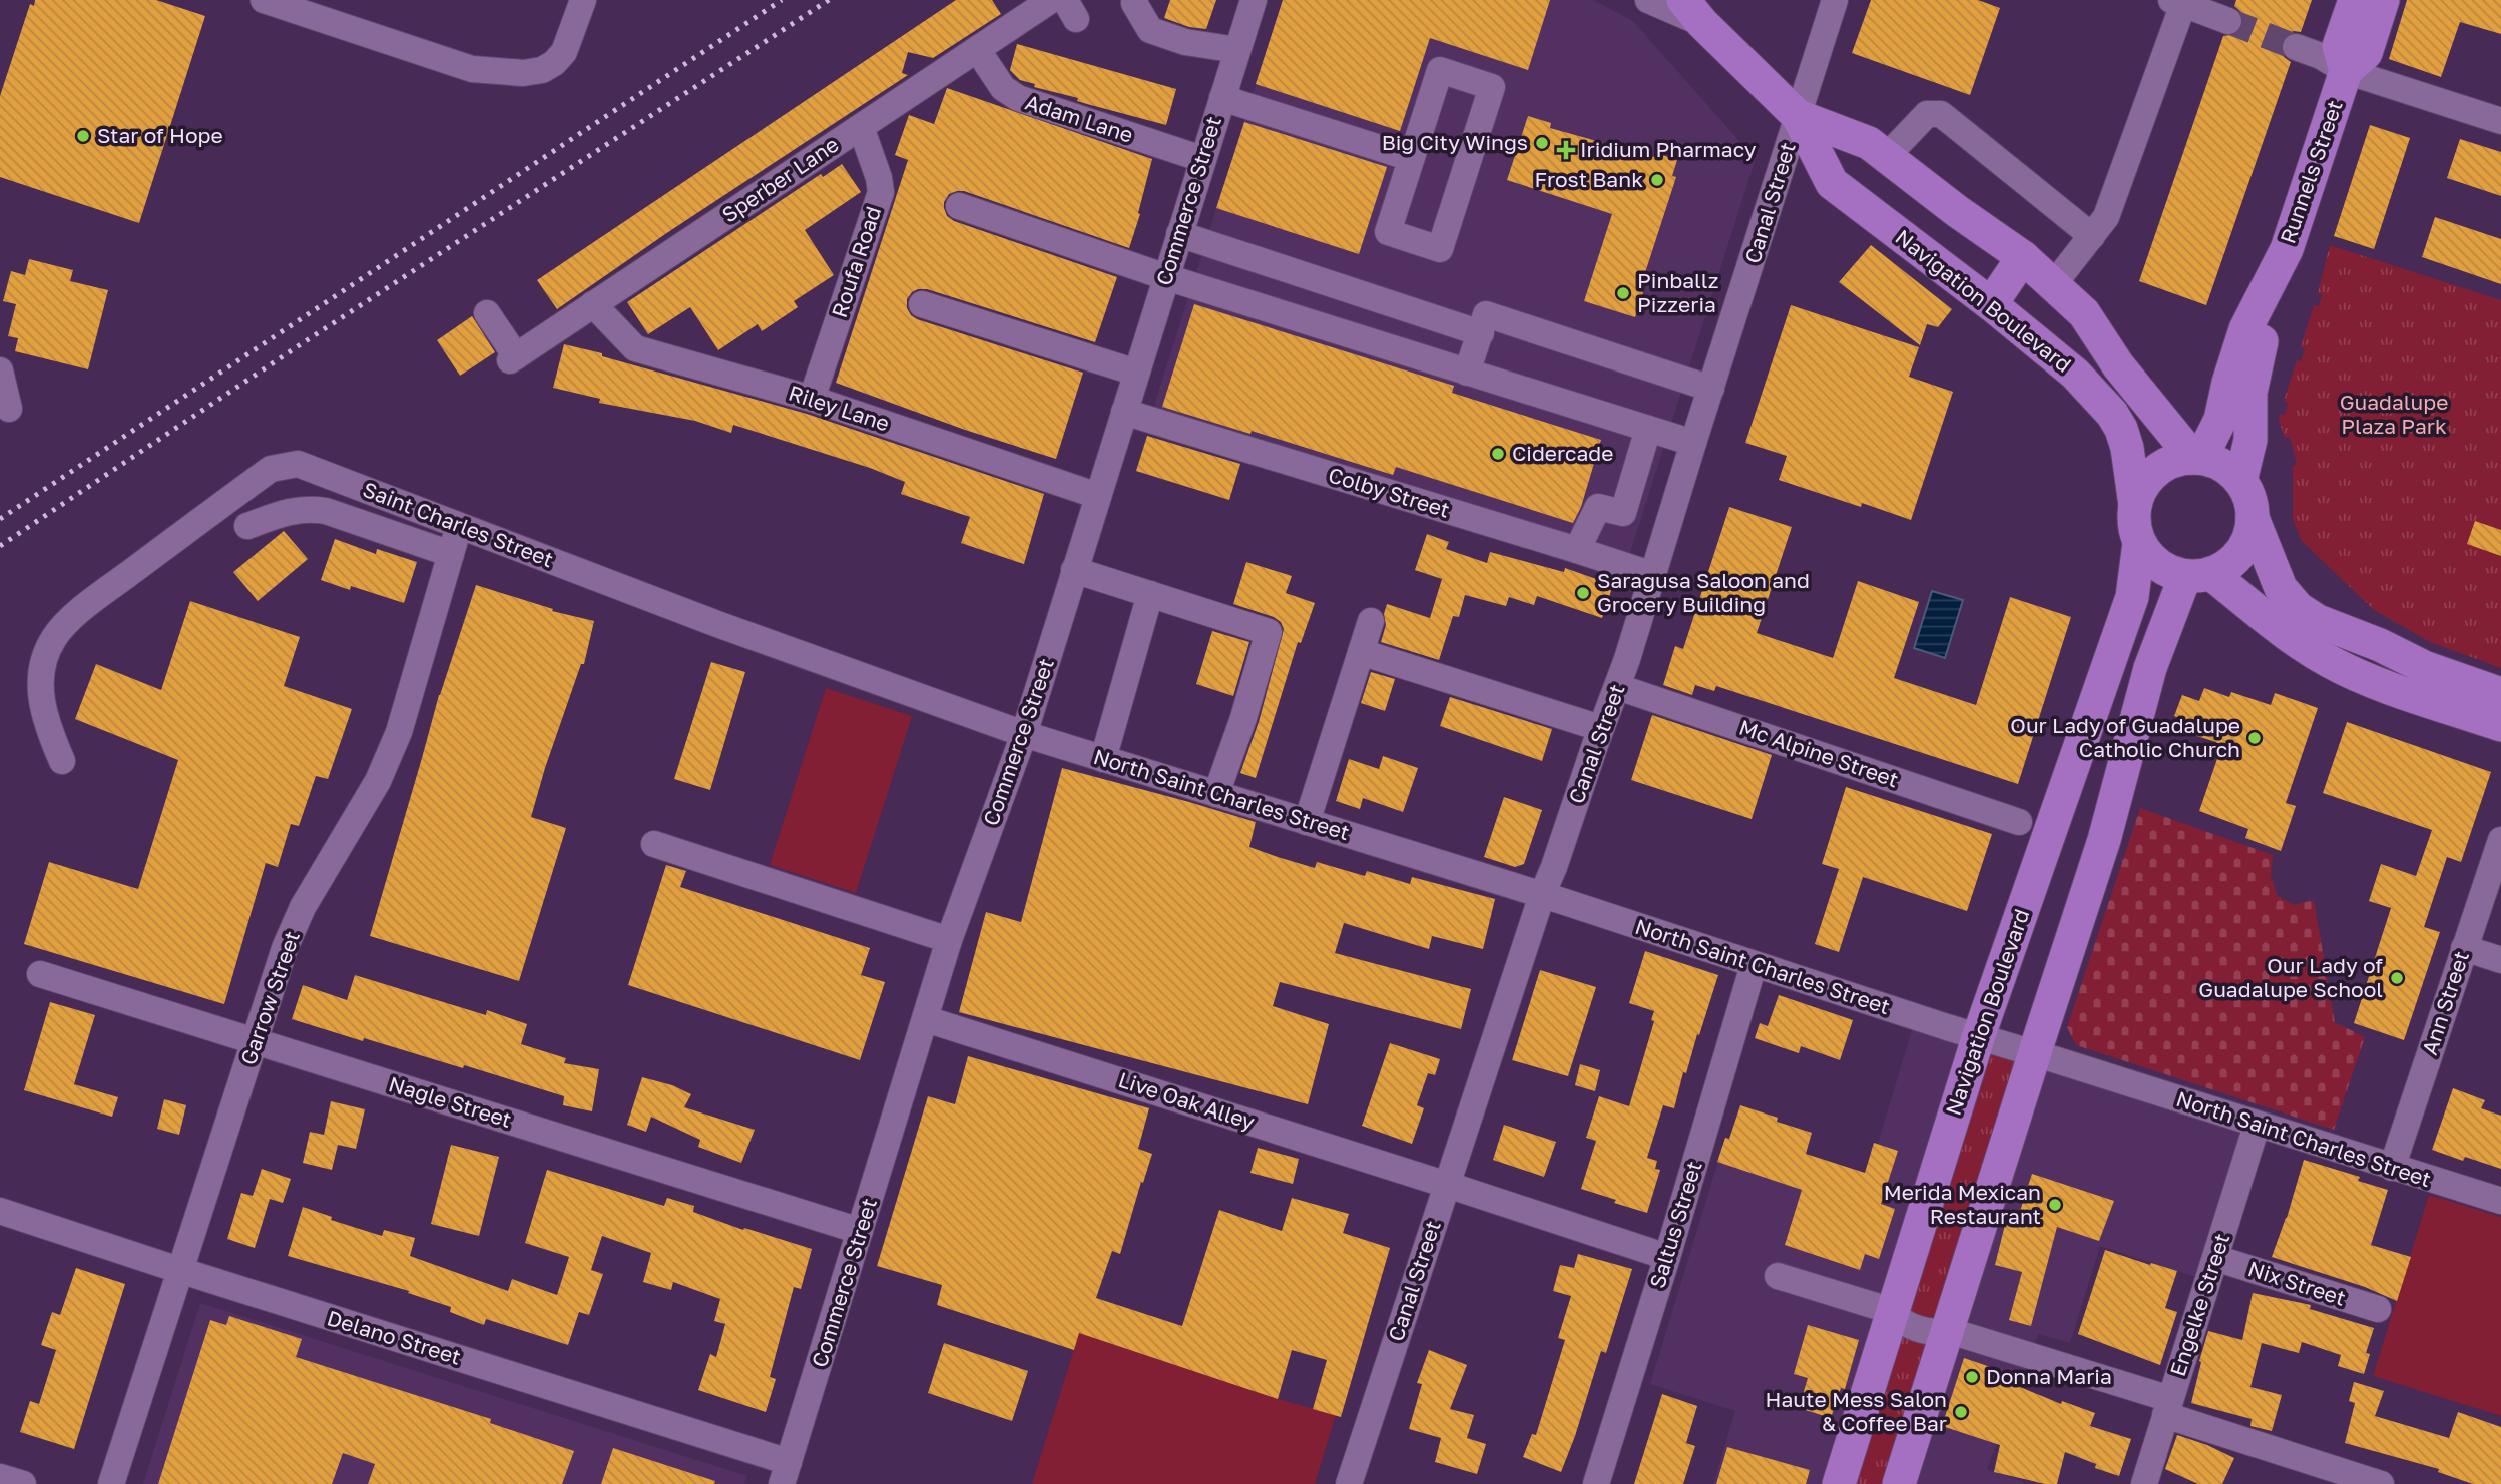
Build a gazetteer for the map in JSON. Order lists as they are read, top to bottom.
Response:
{
  "streets": {
    "main road": ["Runnels Street", "Navigation Boulevard"],
    "street": [
      "Adam Lane",
      "Sperber Lane",
      "Commerce Street",
      "Canal Street",
      "Roufa Road",
      "Riley Lane",
      "Colby Street",
      "Saint Charles Street",
      "Mc Alpine Street",
      "North Saint Charles Street",
      "Garrow Street",
      "Ann Street",
      "Live Oak Alley",
      "Nagle Street",
      "Saltus Street",
      "Nix Street",
      "Engelke Street",
      "Delano Street"
    ]
  },
  "crossings": [
    ["Adam Lane", "Sperber Lane"],
    ["Adam Lane", "Commerce Street"],
    ["Runnels Street", "Navigation Boulevard"],
    ["Sperber Lane", "Roufa Road"],
    ["Sperber Lane", "Riley Lane"],
    ["Commerce Street", "Riley Lane"],
    ["Commerce Street", "Colby Street"],
    ["Commerce Street", "Saint Charles Street"],
    ["Commerce Street", "North Saint Charles Street"],
    ["Commerce Street", "Live Oak Alley"],
    ["Commerce Street", "Nagle Street"],
    ["Commerce Street", "Delano Street"],
    ["Canal Street", "Navigation Boulevard"],
    ["Canal Street", "Colby Street"],
    ["Canal Street", "Mc Alpine Street"],
    ["Canal Street", "North Saint Charles Street"],
    ["Canal Street", "Live Oak Alley"],
    ["Roufa Road", "Riley Lane"],
    ["Navigation Boulevard", "North Saint Charles Street"],
    ["Saint Charles Street", "North Saint Charles Street"],
    ["Saint Charles Street", "Garrow Street"],
    ["North Saint Charles Street", "Ann Street"],
    ["North Saint Charles Street", "Saltus Street"],
    ["North Saint Charles Street", "Engelke Street"],
    ["Garrow Street", "Nagle Street"],
    ["Garrow Street", "Delano Street"],
    ["Live Oak Alley", "Saltus Street"],
    ["Nix Street", "Engelke Street"]
  ],
  "parks": ["Guadalupe Plaza Park"],
  "places": {
    "other": [
      "Star of Hope",
      "Big City Wings",
      "Frost Bank",
      "Pinballz Pizzeria",
      "Cidercade",
      "Saragusa Saloon and Grocery Building",
      "Our Lady of Guadalupe Catholic Church",
      "Our Lady of Guadalupe School",
      "Merida Mexican Restaurant",
      "Donna Maria",
      "Haute Mess Salon & Coffee Bar"
    ],
    "health": ["Iridium Pharmacy"]
  }
}
